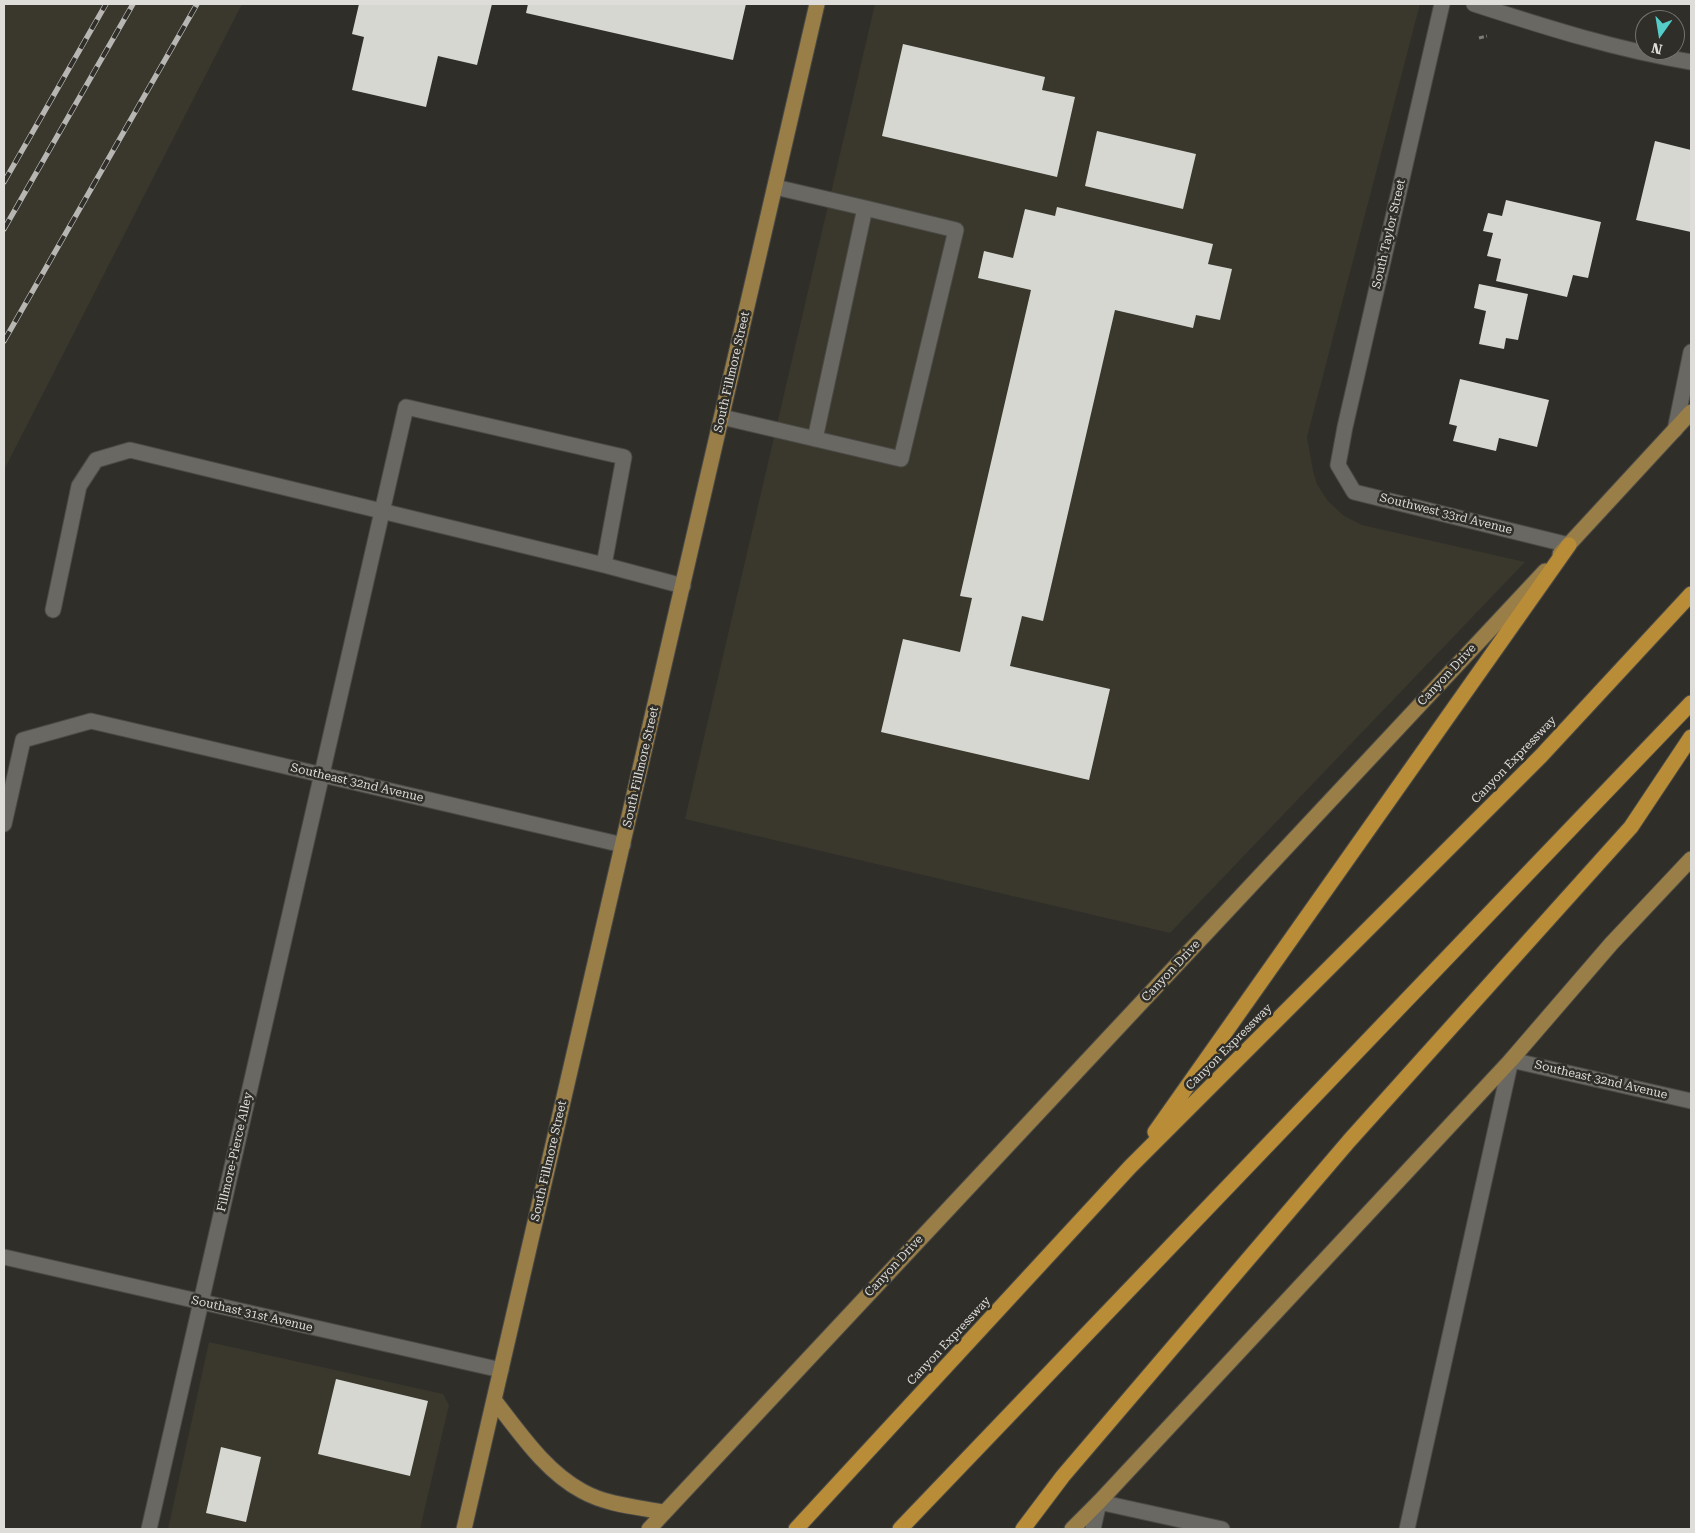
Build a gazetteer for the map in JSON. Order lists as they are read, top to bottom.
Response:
{
  "streets": {
    "highway": ["Canyon Expressway"],
    "main road": ["South Fillmore Street", "Canyon Drive"],
    "street": [
      "South Taylor Street",
      "Southwest 33rd Avenue",
      "Southeast 32nd Avenue",
      "Fillmore-Pierce Alley",
      "Southast 31st Avenue"
    ]
  },
  "crossings": [
    ["South Taylor Street", "Southwest 33rd Avenue"],
    ["South Fillmore Street", "Southeast 32nd Avenue"],
    ["South Fillmore Street", "Southast 31st Avenue"],
    ["Southwest 33rd Avenue", "Canyon Drive"],
    ["Southeast 32nd Avenue", "Fillmore-Pierce Alley"],
    ["Fillmore-Pierce Alley", "Southast 31st Avenue"]
  ],
  "north": "bottom"
}
